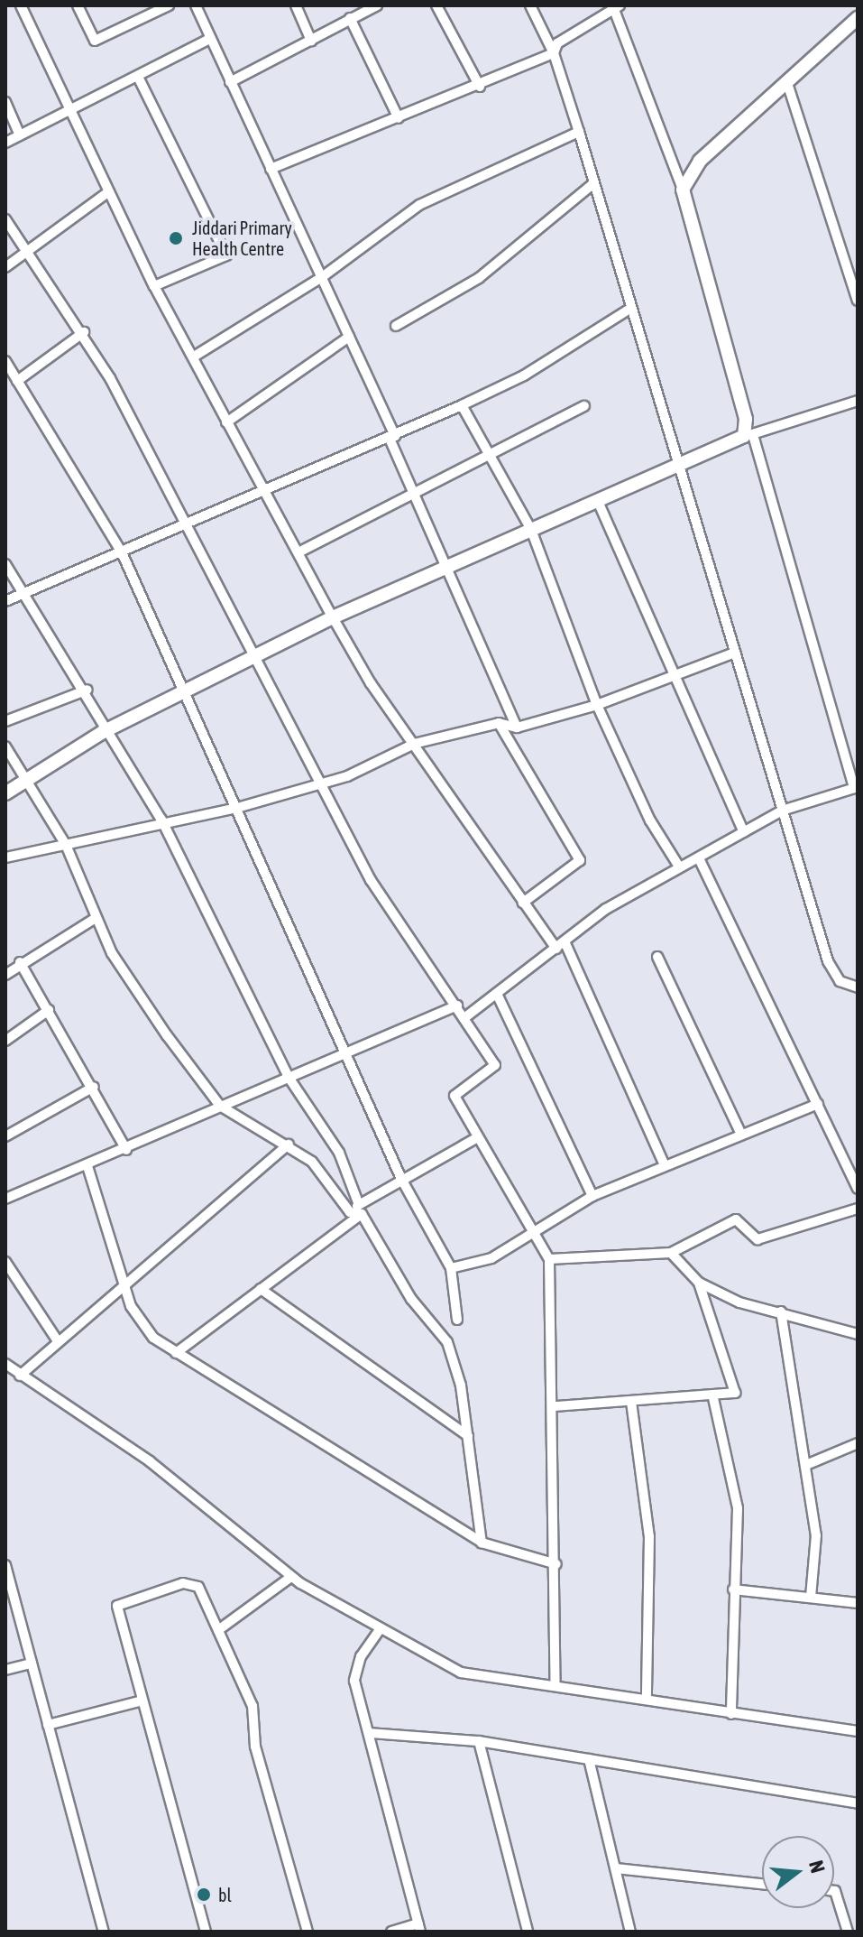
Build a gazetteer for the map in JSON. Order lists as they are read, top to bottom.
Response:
{
  "places": ["Jiddari Primary Health Centre", "bl"],
  "north": "right"
}
